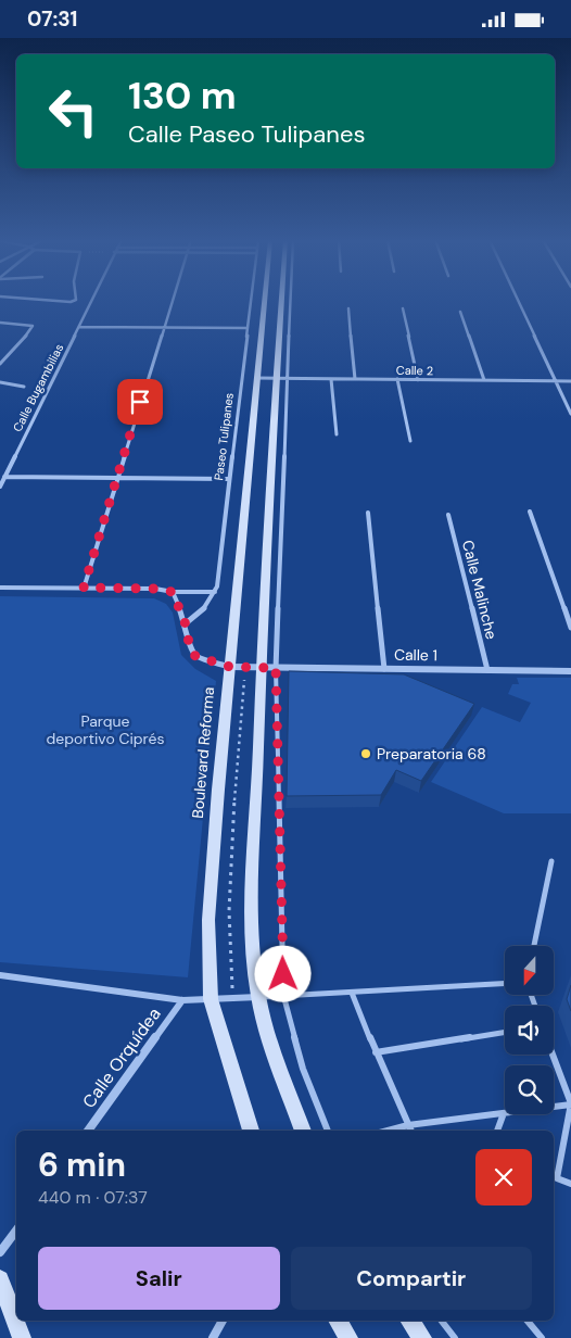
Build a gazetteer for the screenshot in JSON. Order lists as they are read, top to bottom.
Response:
{
  "streets": {
    "main road": ["Boulevard Reforma"],
    "street": [
      "Calle 2",
      "Calle Bugambilias",
      "Paseo Tulipanes",
      "Calle Malinche",
      "Calle 1",
      "Calle Orquídea"
    ]
  },
  "crossings": [
    ["Calle 2", "Boulevard Reforma"],
    ["Calle Malinche", "Calle 1"],
    ["Calle 1", "Boulevard Reforma"]
  ],
  "parks": ["Parque deportivo Ciprés"],
  "places": ["Preparatoria 68"],
  "north": "bottom",
  "page": {
    "status": "07:31",
    "turn": ["130 m", "Calle Paseo Tulipanes"],
    "heading": ["6 min", "440 m · 07:37"],
    "buttons": ["Salir", "Compartir"]
  }
}
